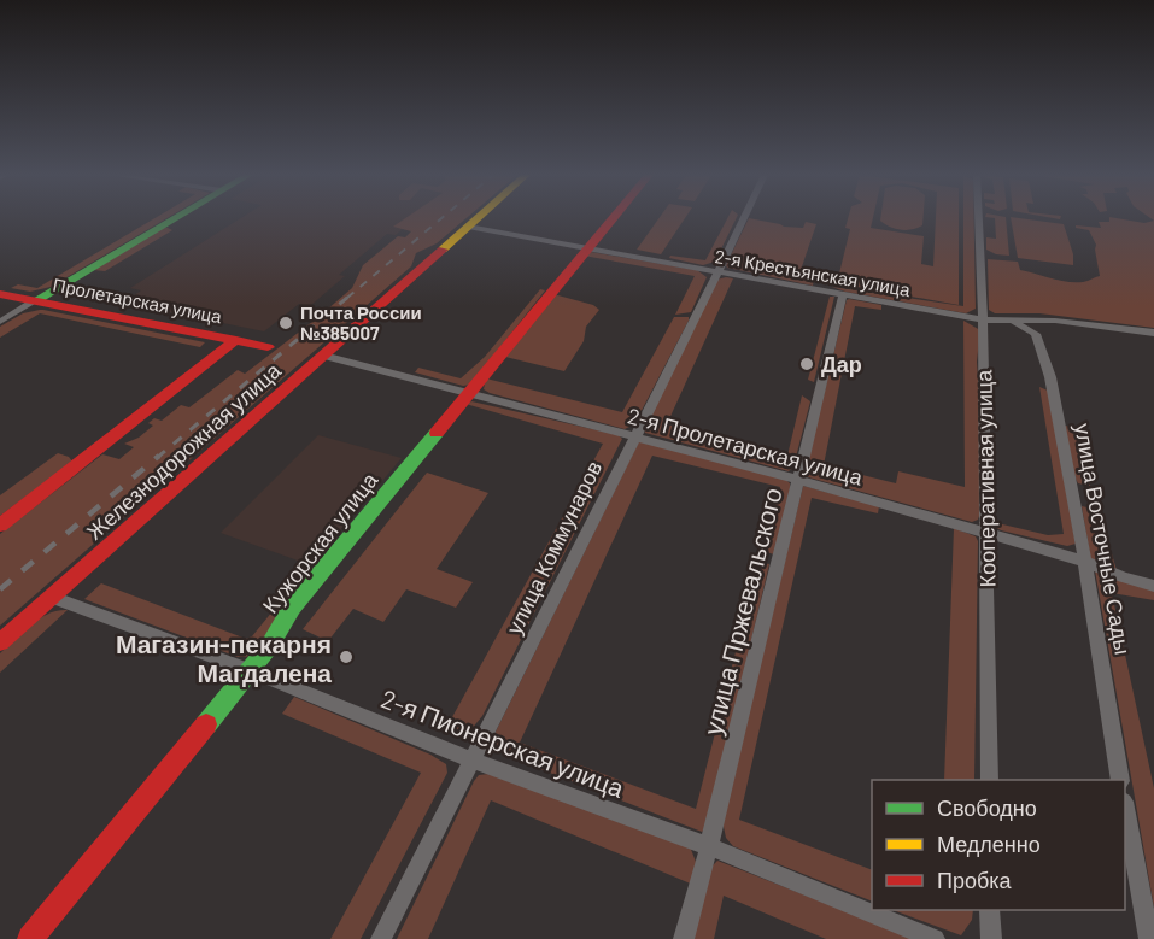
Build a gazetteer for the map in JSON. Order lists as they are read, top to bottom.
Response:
{
  "streets": {
    "street": [
      "2-я Крестьянская улица",
      "Пролетарская улица",
      "2-я Пролетарская улица",
      "Железнодорожная улица",
      "Кооперативная улица",
      "улица Восточные Сады",
      "Кужорская улица",
      "улица Коммунаров",
      "улица Пржевальского",
      "2-я Пионерская улица"
    ]
  },
  "crossings": [
    ["2-я Крестьянская улица", "Железнодорожная улица"],
    ["2-я Крестьянская улица", "Кооперативная улица"],
    ["2-я Крестьянская улица", "улица Восточные Сады"],
    ["2-я Крестьянская улица", "Кужорская улица"],
    ["2-я Крестьянская улица", "улица Коммунаров"],
    ["2-я Крестьянская улица", "улица Пржевальского"],
    ["2-я Пролетарская улица", "Железнодорожная улица"],
    ["2-я Пролетарская улица", "Кооперативная улица"],
    ["2-я Пролетарская улица", "улица Восточные Сады"],
    ["2-я Пролетарская улица", "Кужорская улица"],
    ["2-я Пролетарская улица", "улица Коммунаров"],
    ["2-я Пролетарская улица", "улица Пржевальского"],
    ["Железнодорожная улица", "2-я Пионерская улица"],
    ["Кужорская улица", "2-я Пионерская улица"],
    ["улица Коммунаров", "2-я Пионерская улица"],
    ["улица Пржевальского", "2-я Пионерская улица"]
  ],
  "places": ["Почта России №385007", "Дар", "Магазин-пекарня Магдалена"],
  "legend": ["Свободно", "Медленно", "Пробка"]
}
